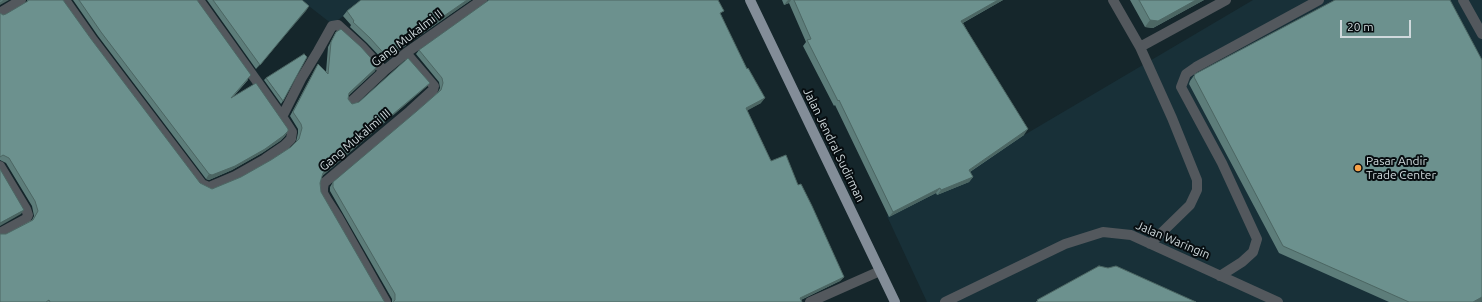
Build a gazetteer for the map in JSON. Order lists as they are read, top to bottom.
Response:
{
  "streets": {
    "main road": ["Jalan Jendral Sudirman"],
    "street": ["Gang Mukalmi II", "Gang Mukalmi III", "Jalan Waringin"]
  },
  "crossings": [
    ["Gang Mukalmi II", "Gang Mukalmi III"]
  ],
  "places": ["Pasar Andir Trade Center"],
  "scale_bar": "20 m"
}
